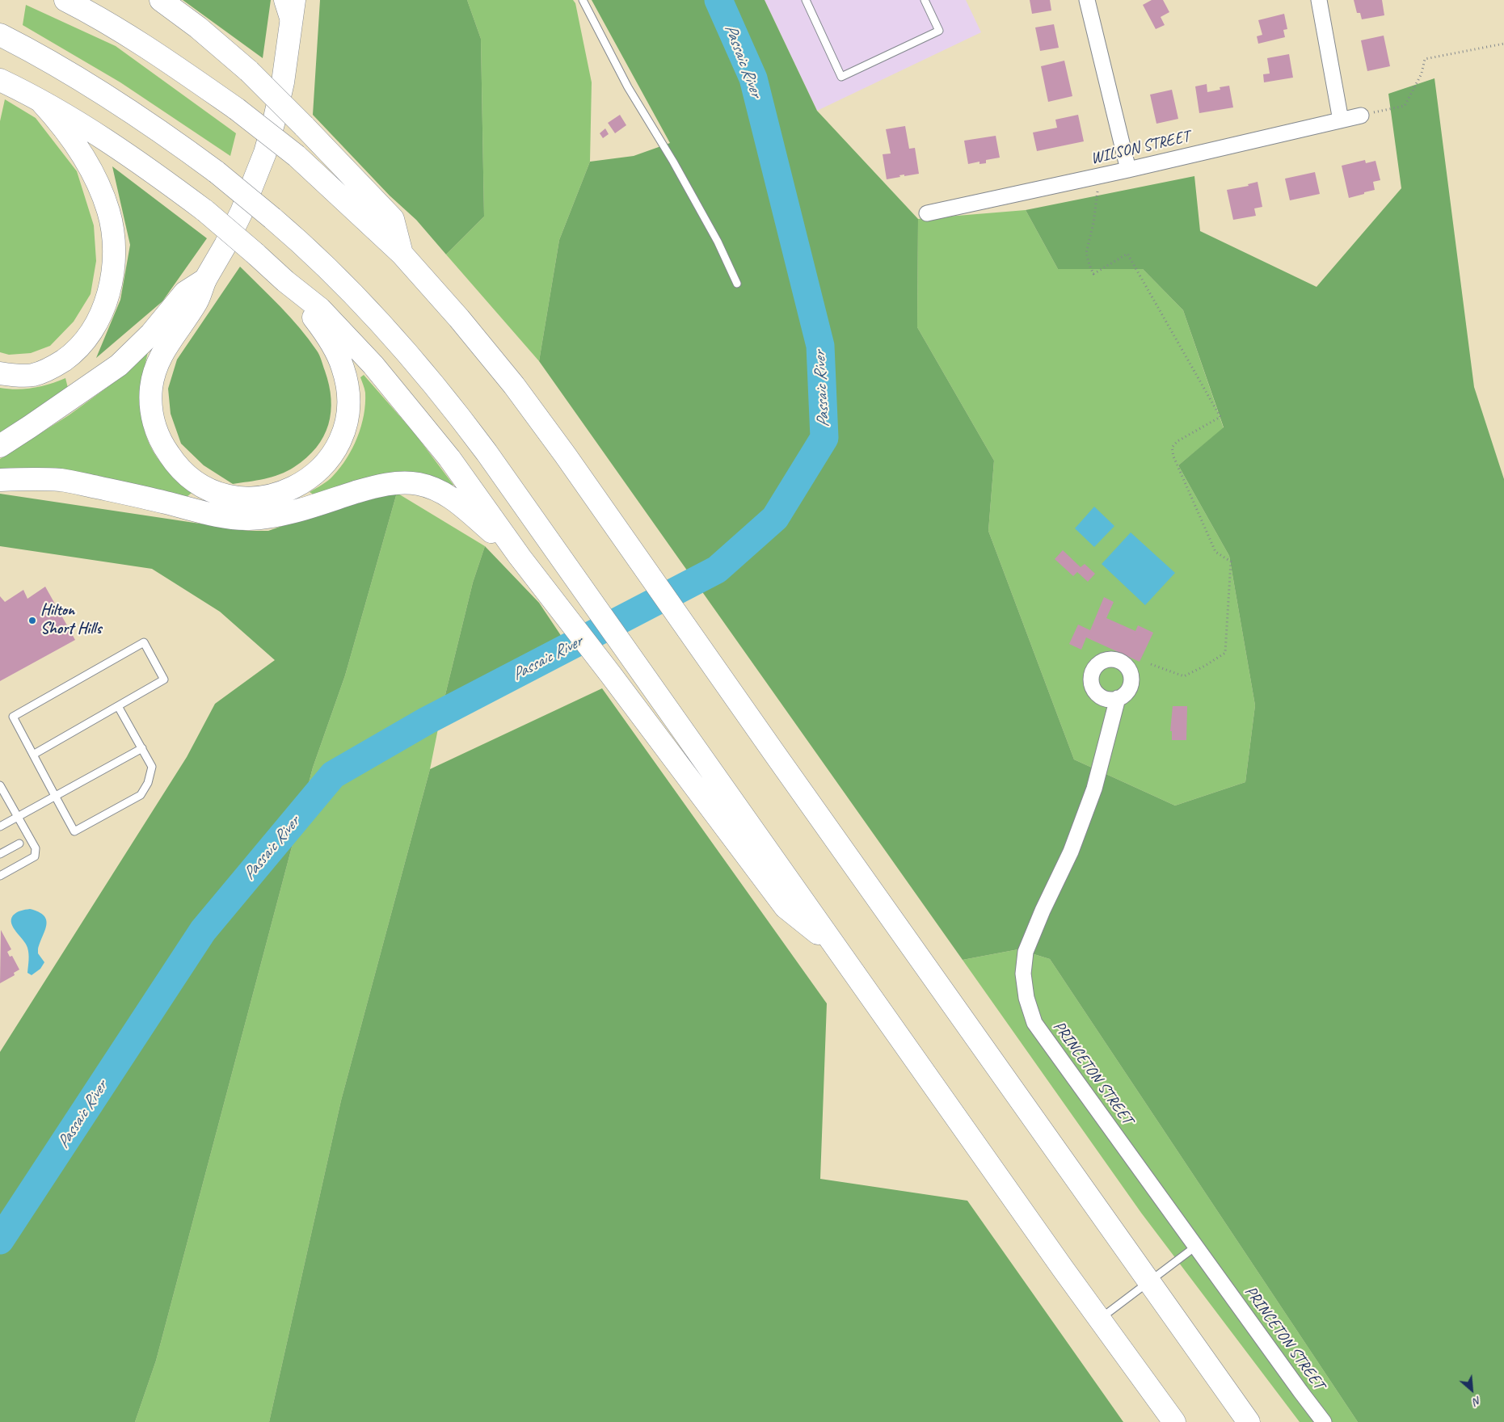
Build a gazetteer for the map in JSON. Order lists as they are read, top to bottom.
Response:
{
  "streets": {
    "street": ["WILSON STREET", "PRINCETON STREET"]
  },
  "water": ["Passaic River"],
  "places": ["Hilton Short Hills"],
  "north": "bottom right"
}
